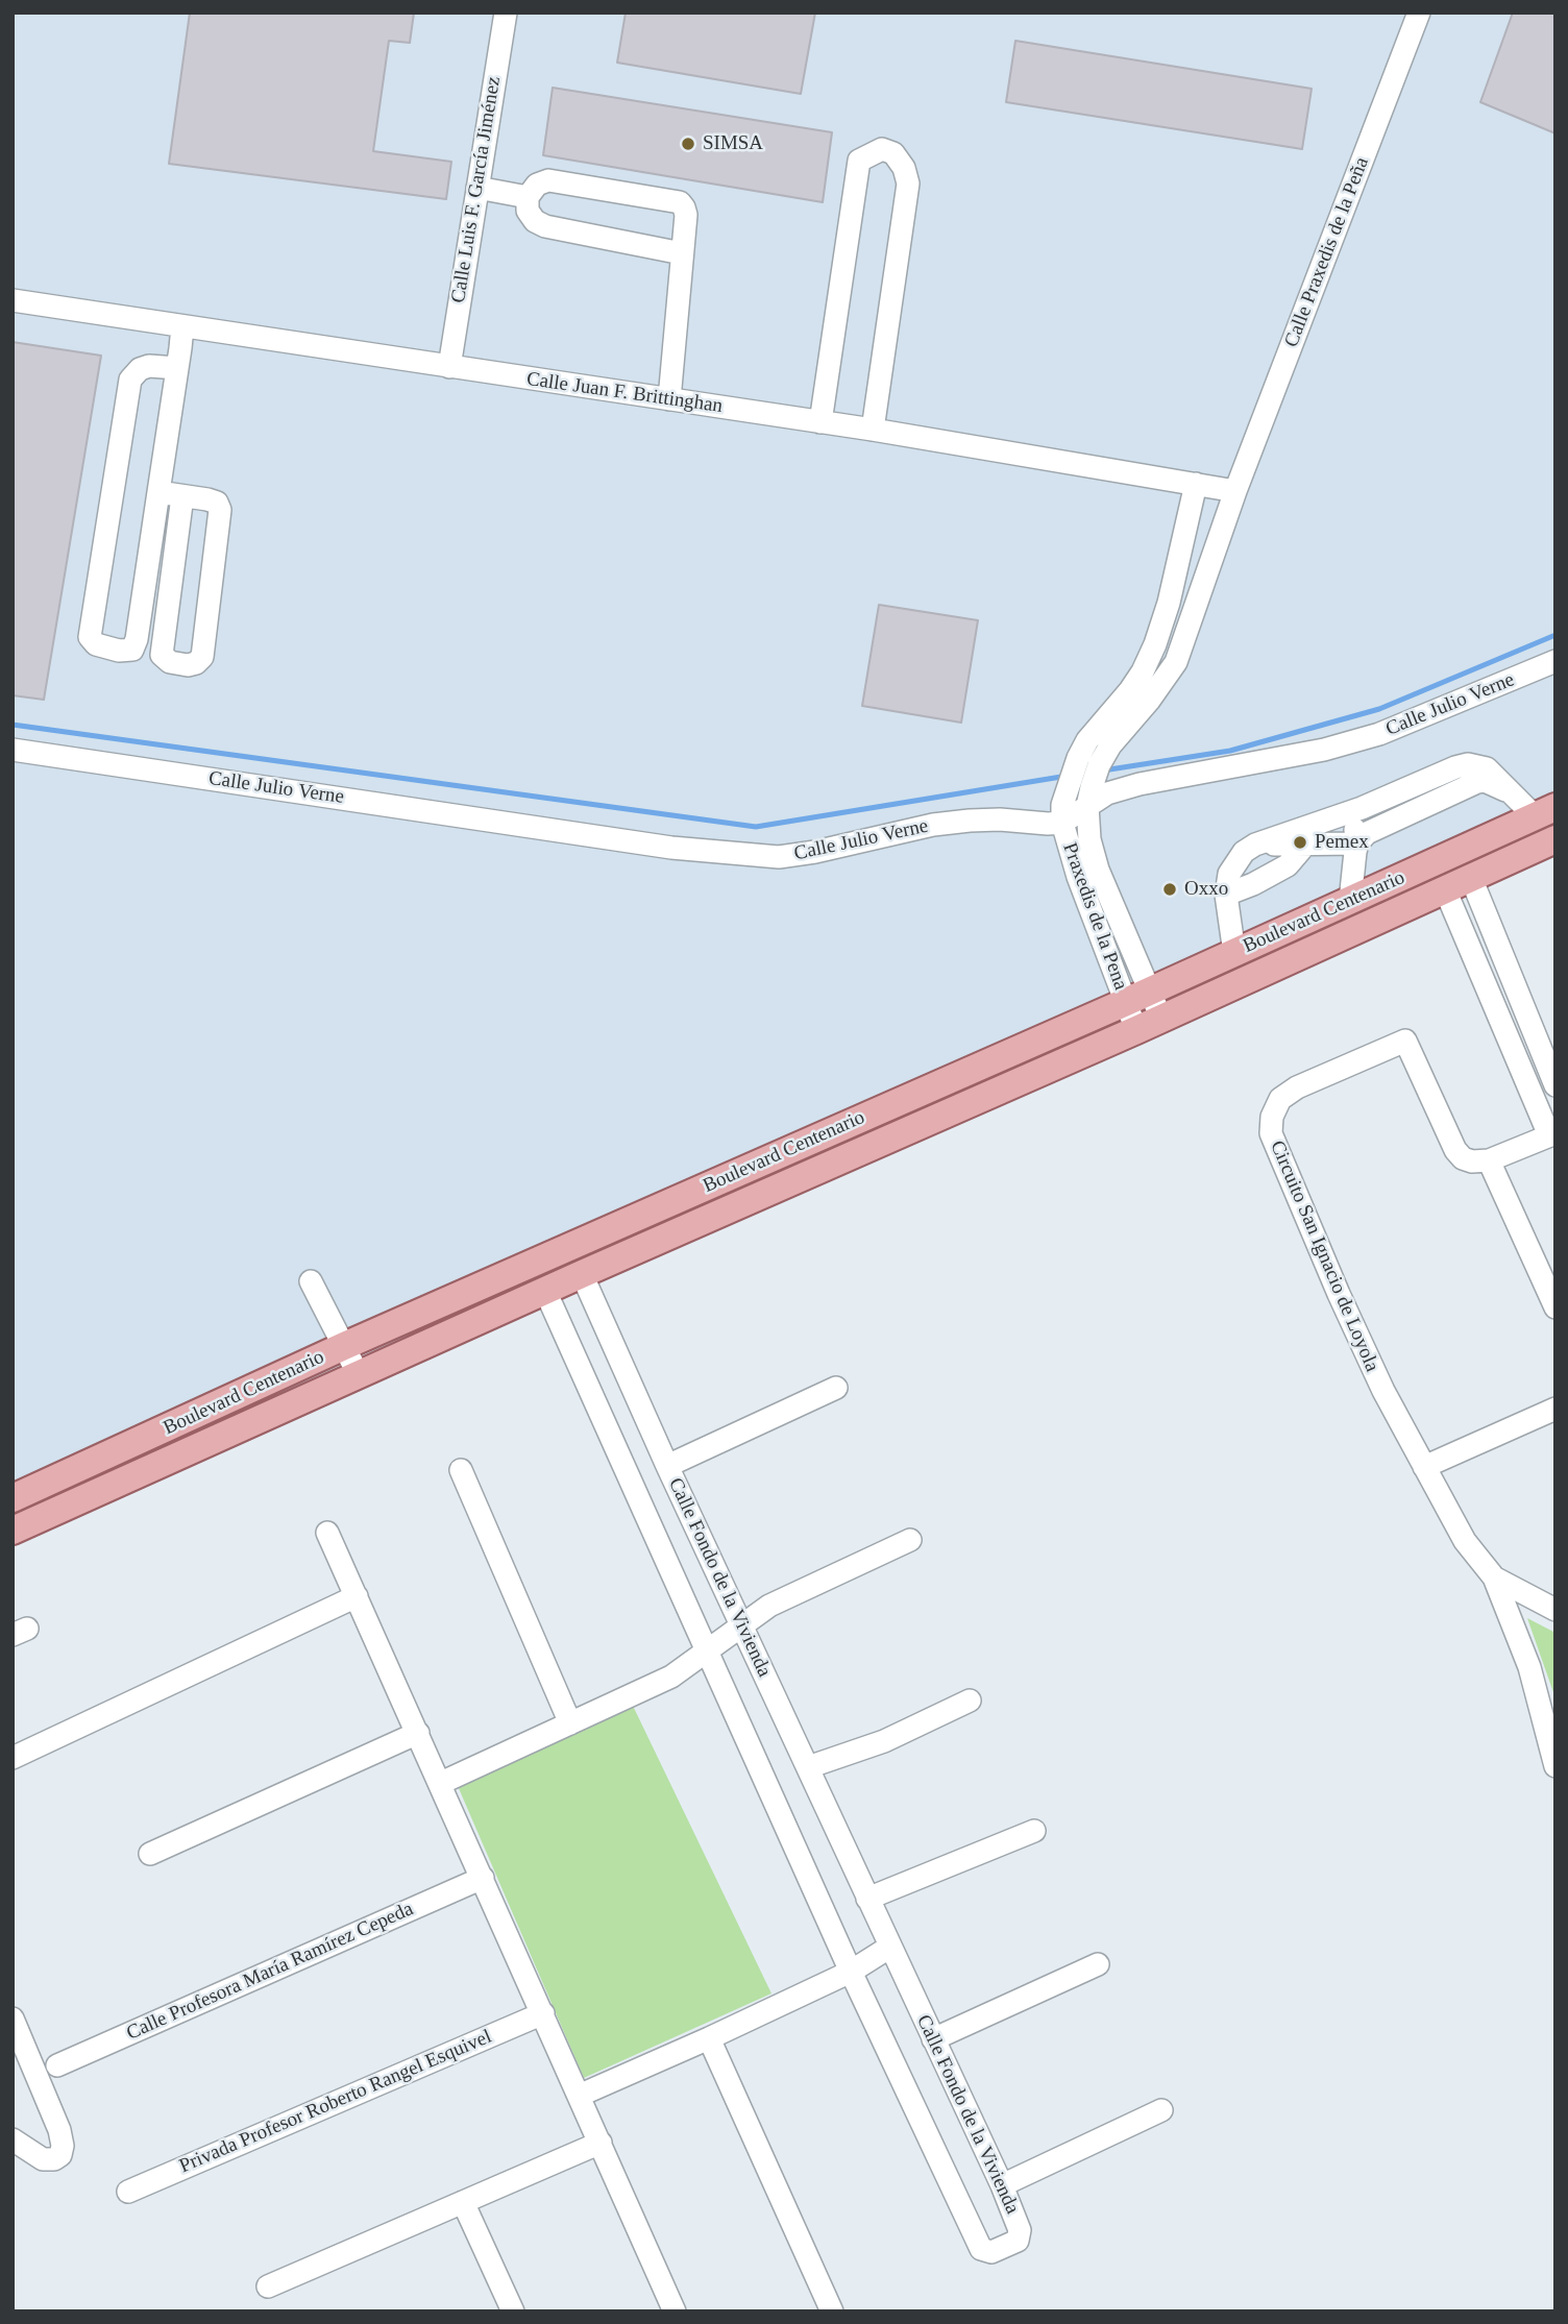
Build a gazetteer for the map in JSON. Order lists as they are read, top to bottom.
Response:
{
  "streets": {
    "main road": ["Boulevard Centenario"],
    "street": [
      "Calle Luis F. García Jiménez",
      "Calle Praxedis de la Peña",
      "Calle Juan F. Brittinghan",
      "Calle Julio Verne",
      "Praxedis de la Pena",
      "Circuito San Ignacio de Loyola",
      "Calle Fondo de la Vivienda",
      "Calle Profesora María Ramírez Cepeda",
      "Privada Profesor Roberto Rangel Esquivel"
    ]
  },
  "crossings": [
    ["Calle Luis F. García Jiménez", "Calle Juan F. Brittinghan"],
    ["Calle Praxedis de la Peña", "Calle Juan F. Brittinghan"],
    ["Calle Praxedis de la Peña", "Praxedis de la Pena"],
    ["Calle Juan F. Brittinghan", "Praxedis de la Pena"],
    ["Calle Julio Verne", "Praxedis de la Pena"],
    ["Boulevard Centenario", "Praxedis de la Pena"],
    ["Boulevard Centenario", "Calle Fondo de la Vivienda"]
  ],
  "places": ["SIMSA", "Pemex", "Oxxo"]
}
